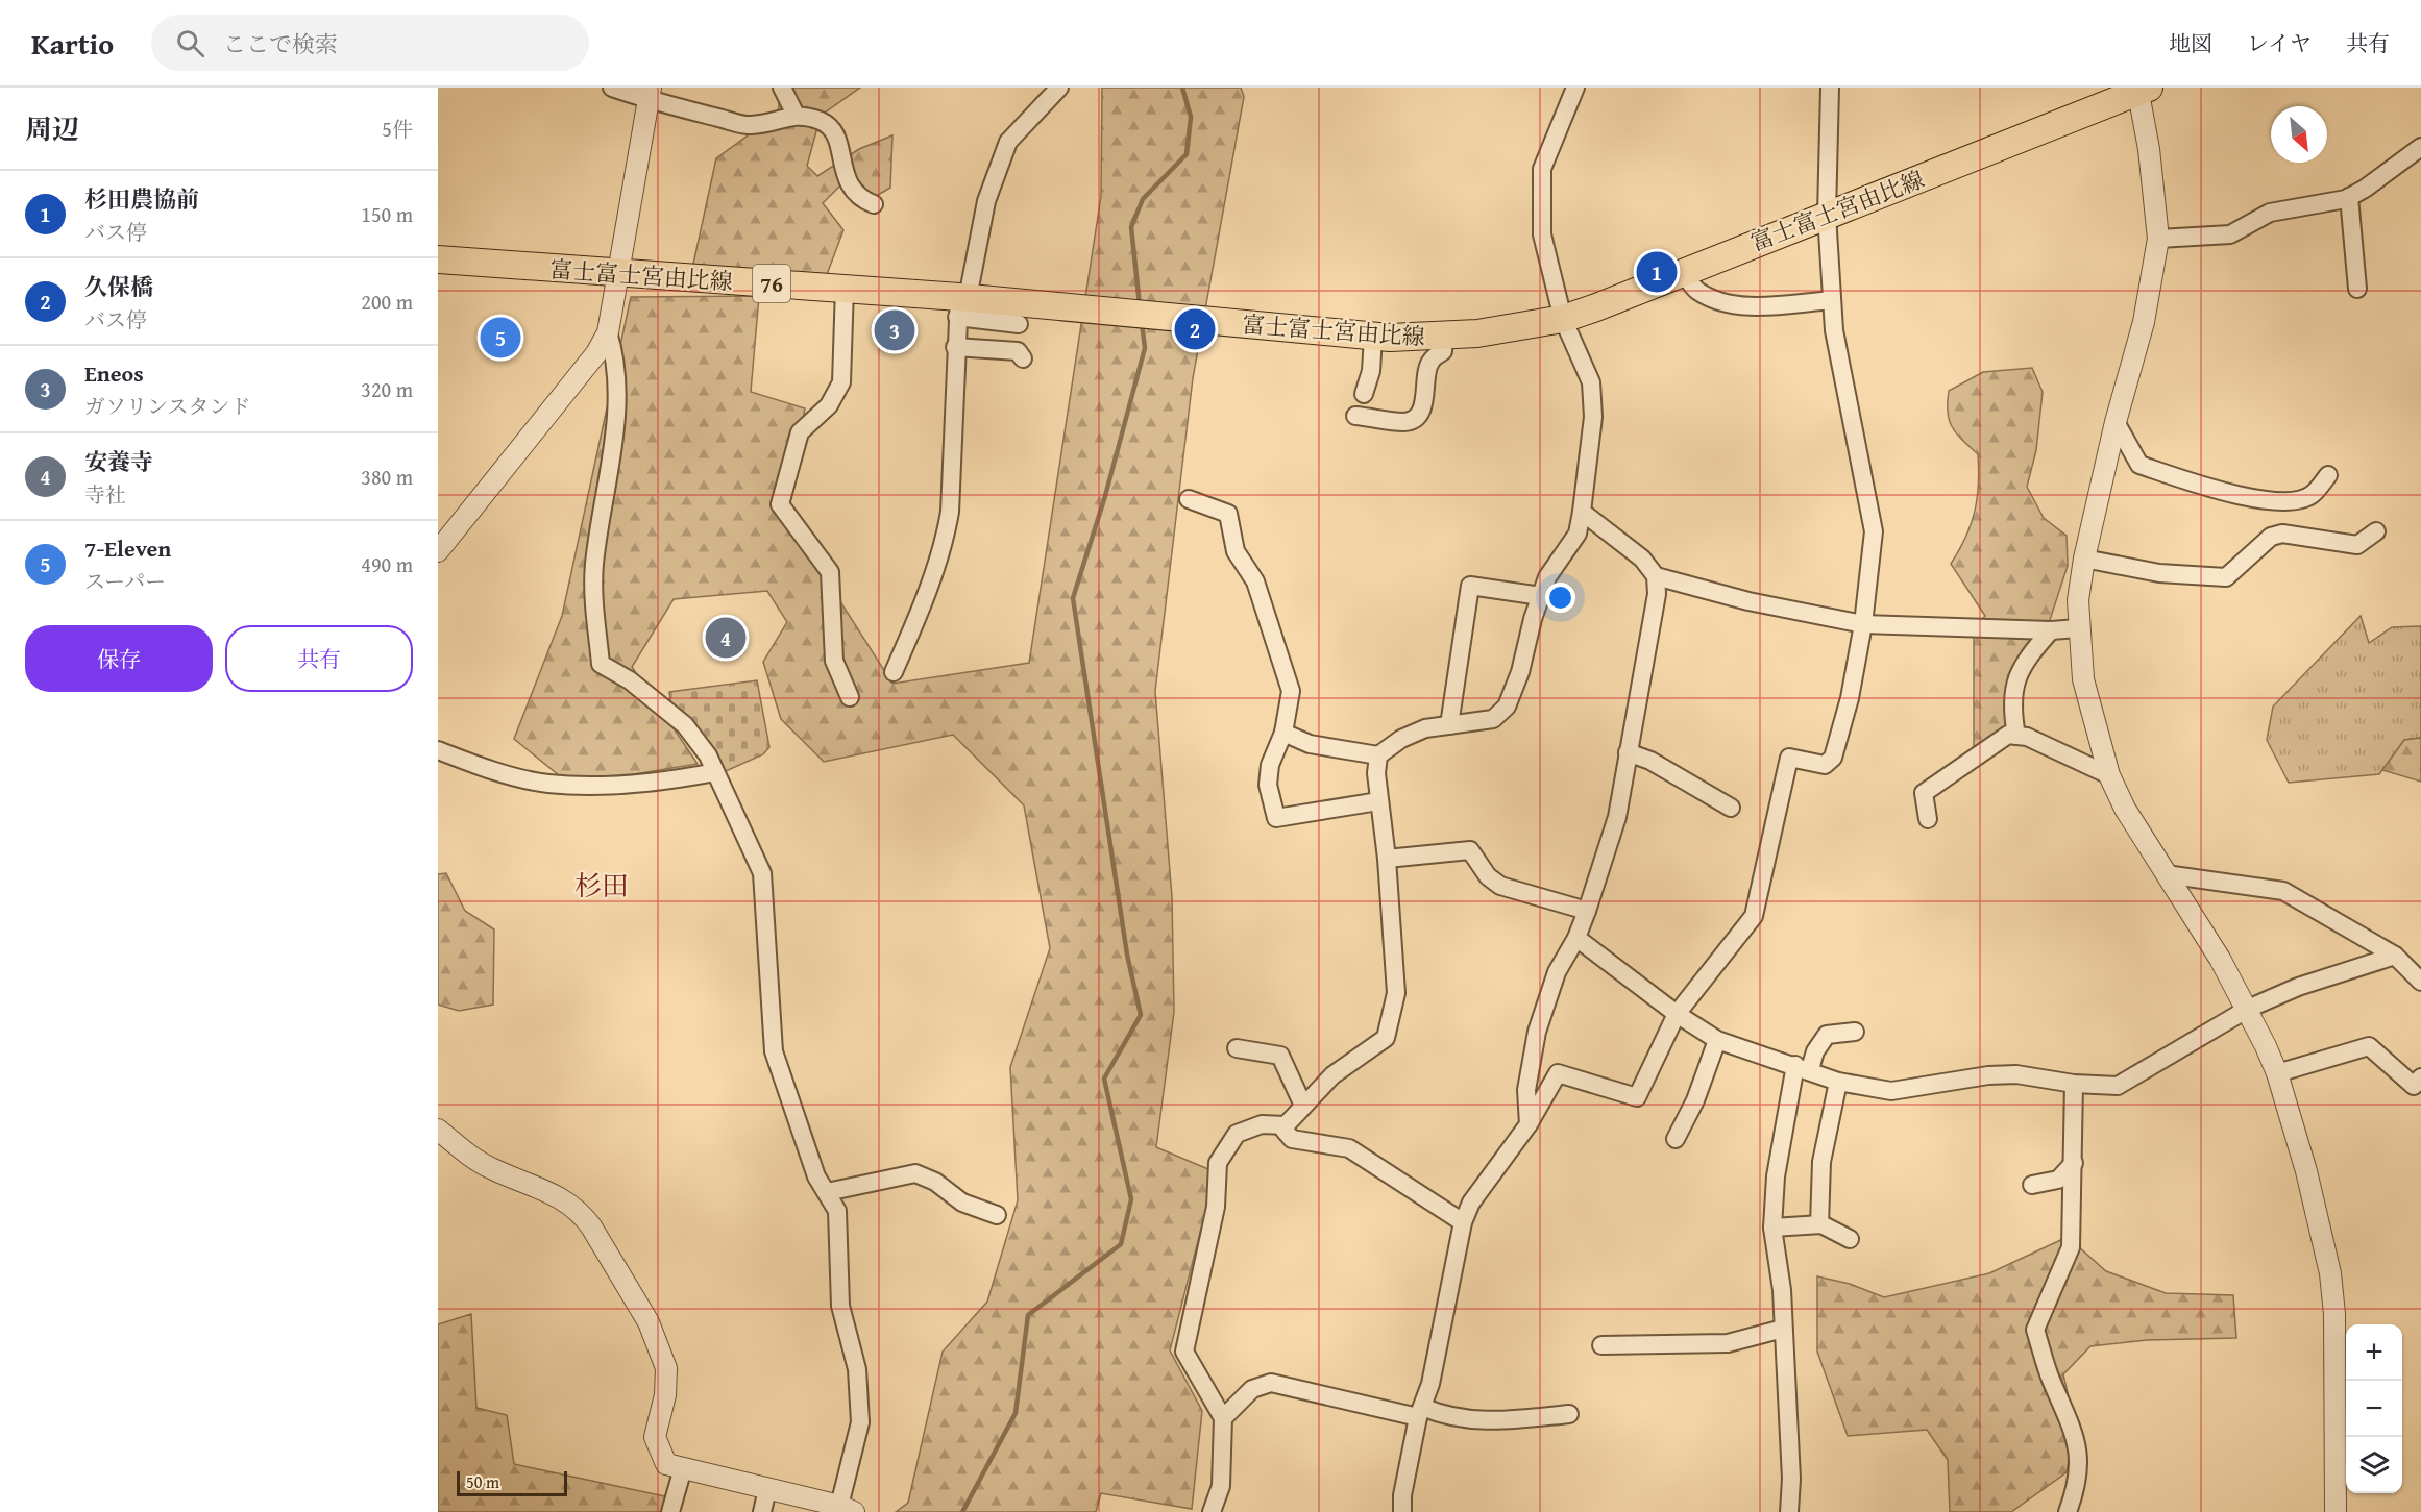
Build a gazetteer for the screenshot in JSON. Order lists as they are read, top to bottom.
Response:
{
  "streets": {
    "main road": ["富士富士宮由比線", "76"]
  },
  "districts": ["杉田"],
  "scale_bar": "50 m",
  "north": "bottom right",
  "page": {
    "header": "Kartio",
    "search": "ここで検索",
    "nav": ["地図", "レイヤ", "共有"],
    "heading": ["周辺", "5件"],
    "list": [
      {
        "mark": "1",
        "name": "杉田農協前",
        "note": "バス停",
        "value": "150 m"
      },
      {
        "mark": "2",
        "name": "久保橋",
        "note": "バス停",
        "value": "200 m"
      },
      {
        "mark": "3",
        "name": "Eneos",
        "note": "ガソリンスタンド",
        "value": "320 m"
      },
      {
        "mark": "4",
        "name": "安養寺",
        "note": "寺社",
        "value": "380 m"
      },
      {
        "mark": "5",
        "name": "7-Eleven",
        "note": "スーパー",
        "value": "490 m"
      }
    ],
    "pins": [
      "1",
      "2",
      "3",
      "5",
      "4"
    ],
    "buttons": ["保存", "共有"],
    "map_buttons": ["+", "−"],
    "scale": "50 m"
  }
}
